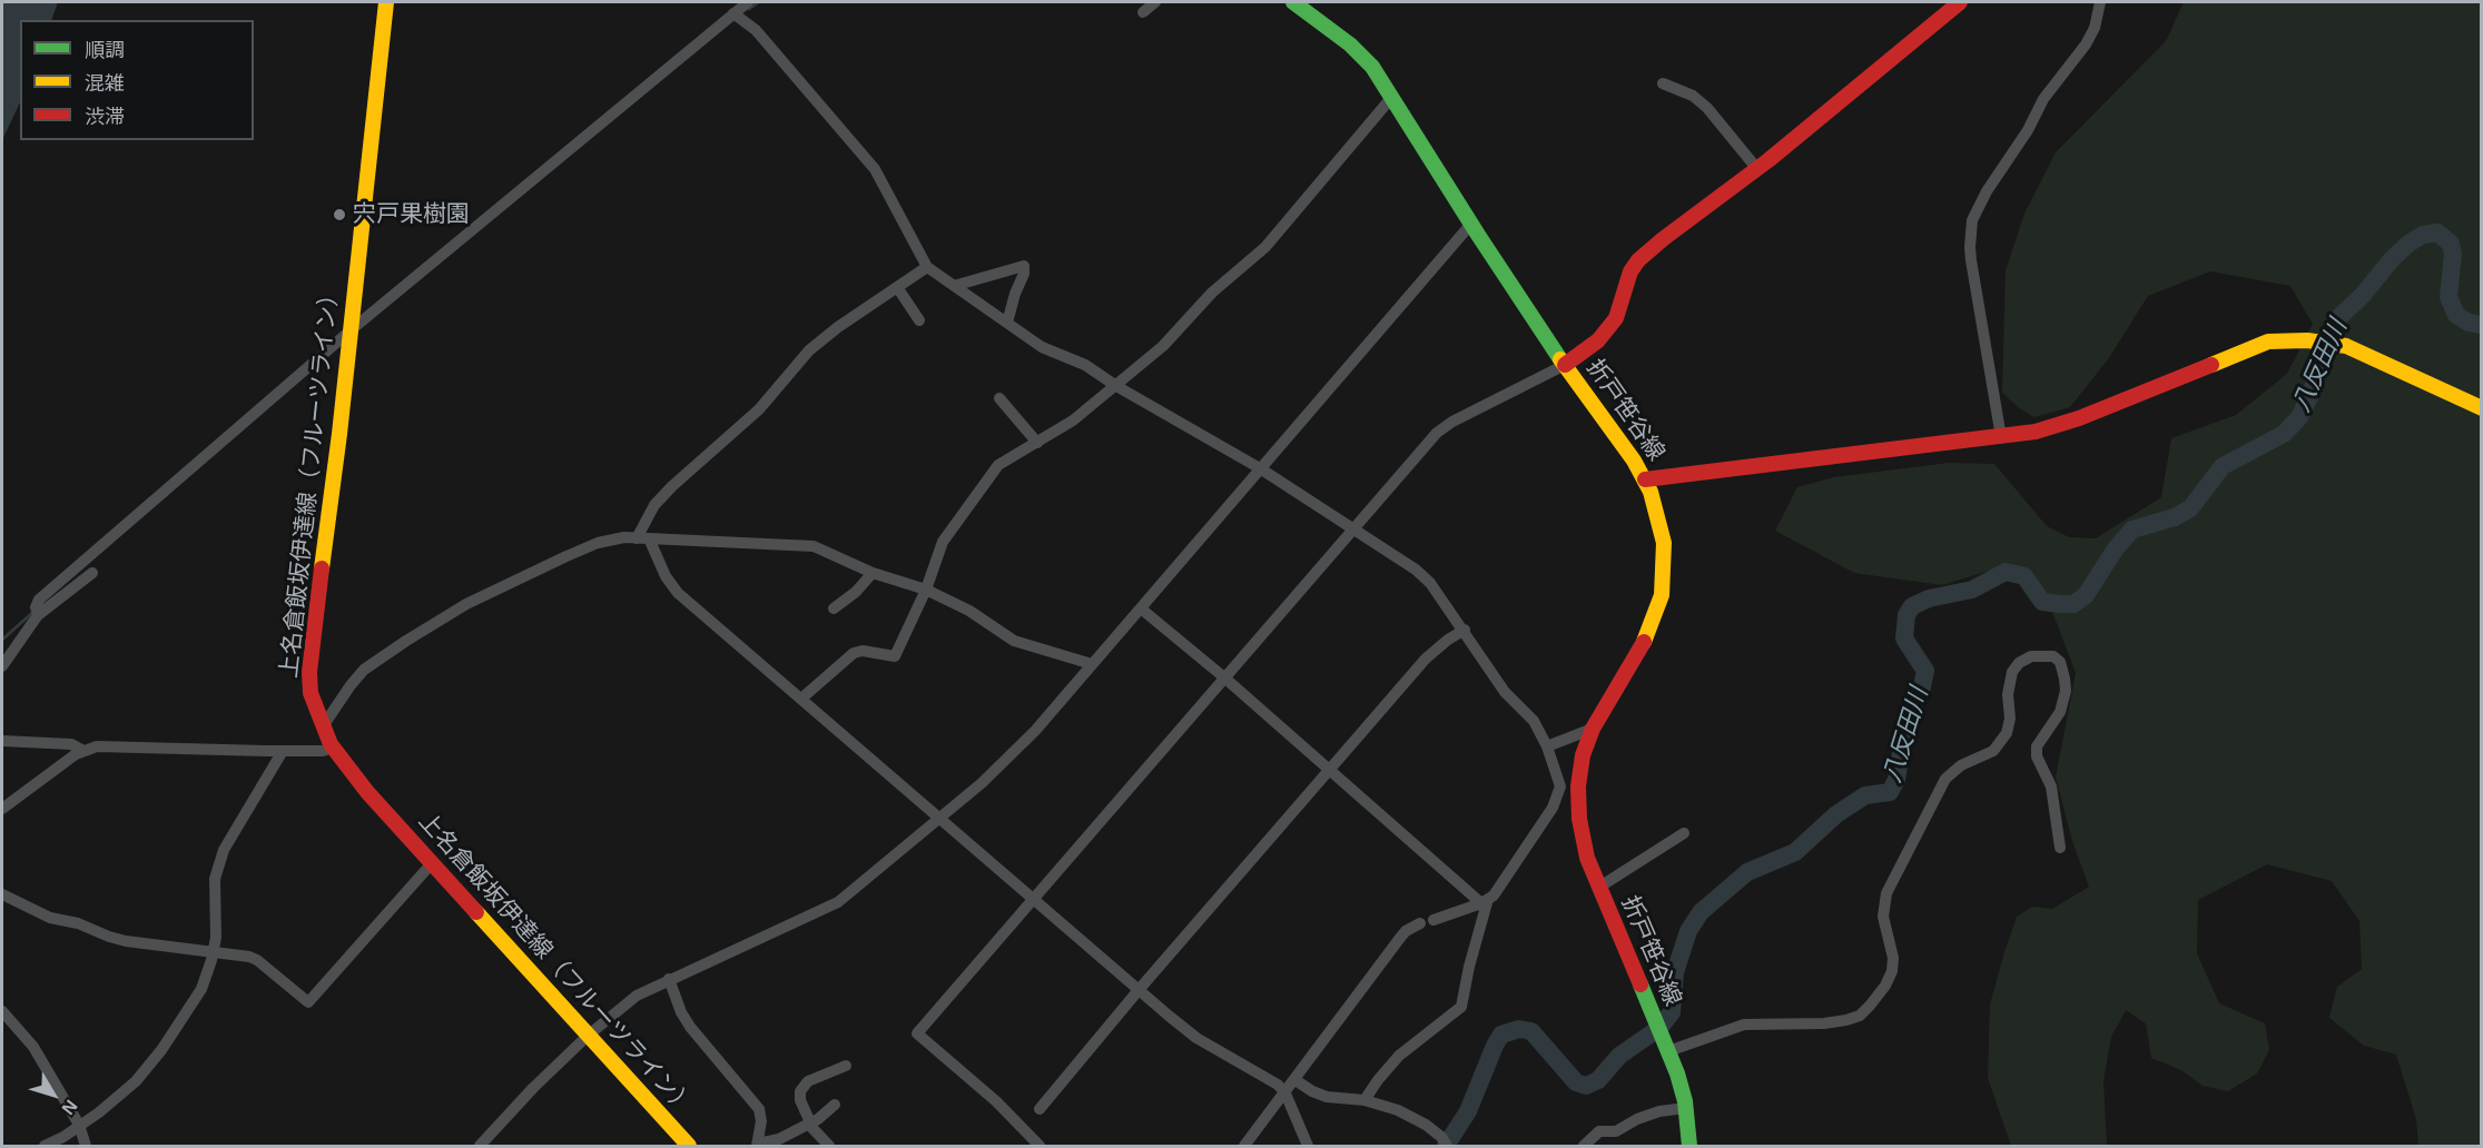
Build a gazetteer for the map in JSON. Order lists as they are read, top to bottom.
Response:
{
  "streets": {
    "main road": ["折戸笹谷線", "上名倉飯坂伊達線（フルーツライン）"]
  },
  "water": ["八反田川"],
  "places": ["宍戸果樹園"],
  "legend": ["順調", "混雑", "渋滞"],
  "north": "bottom right"
}
